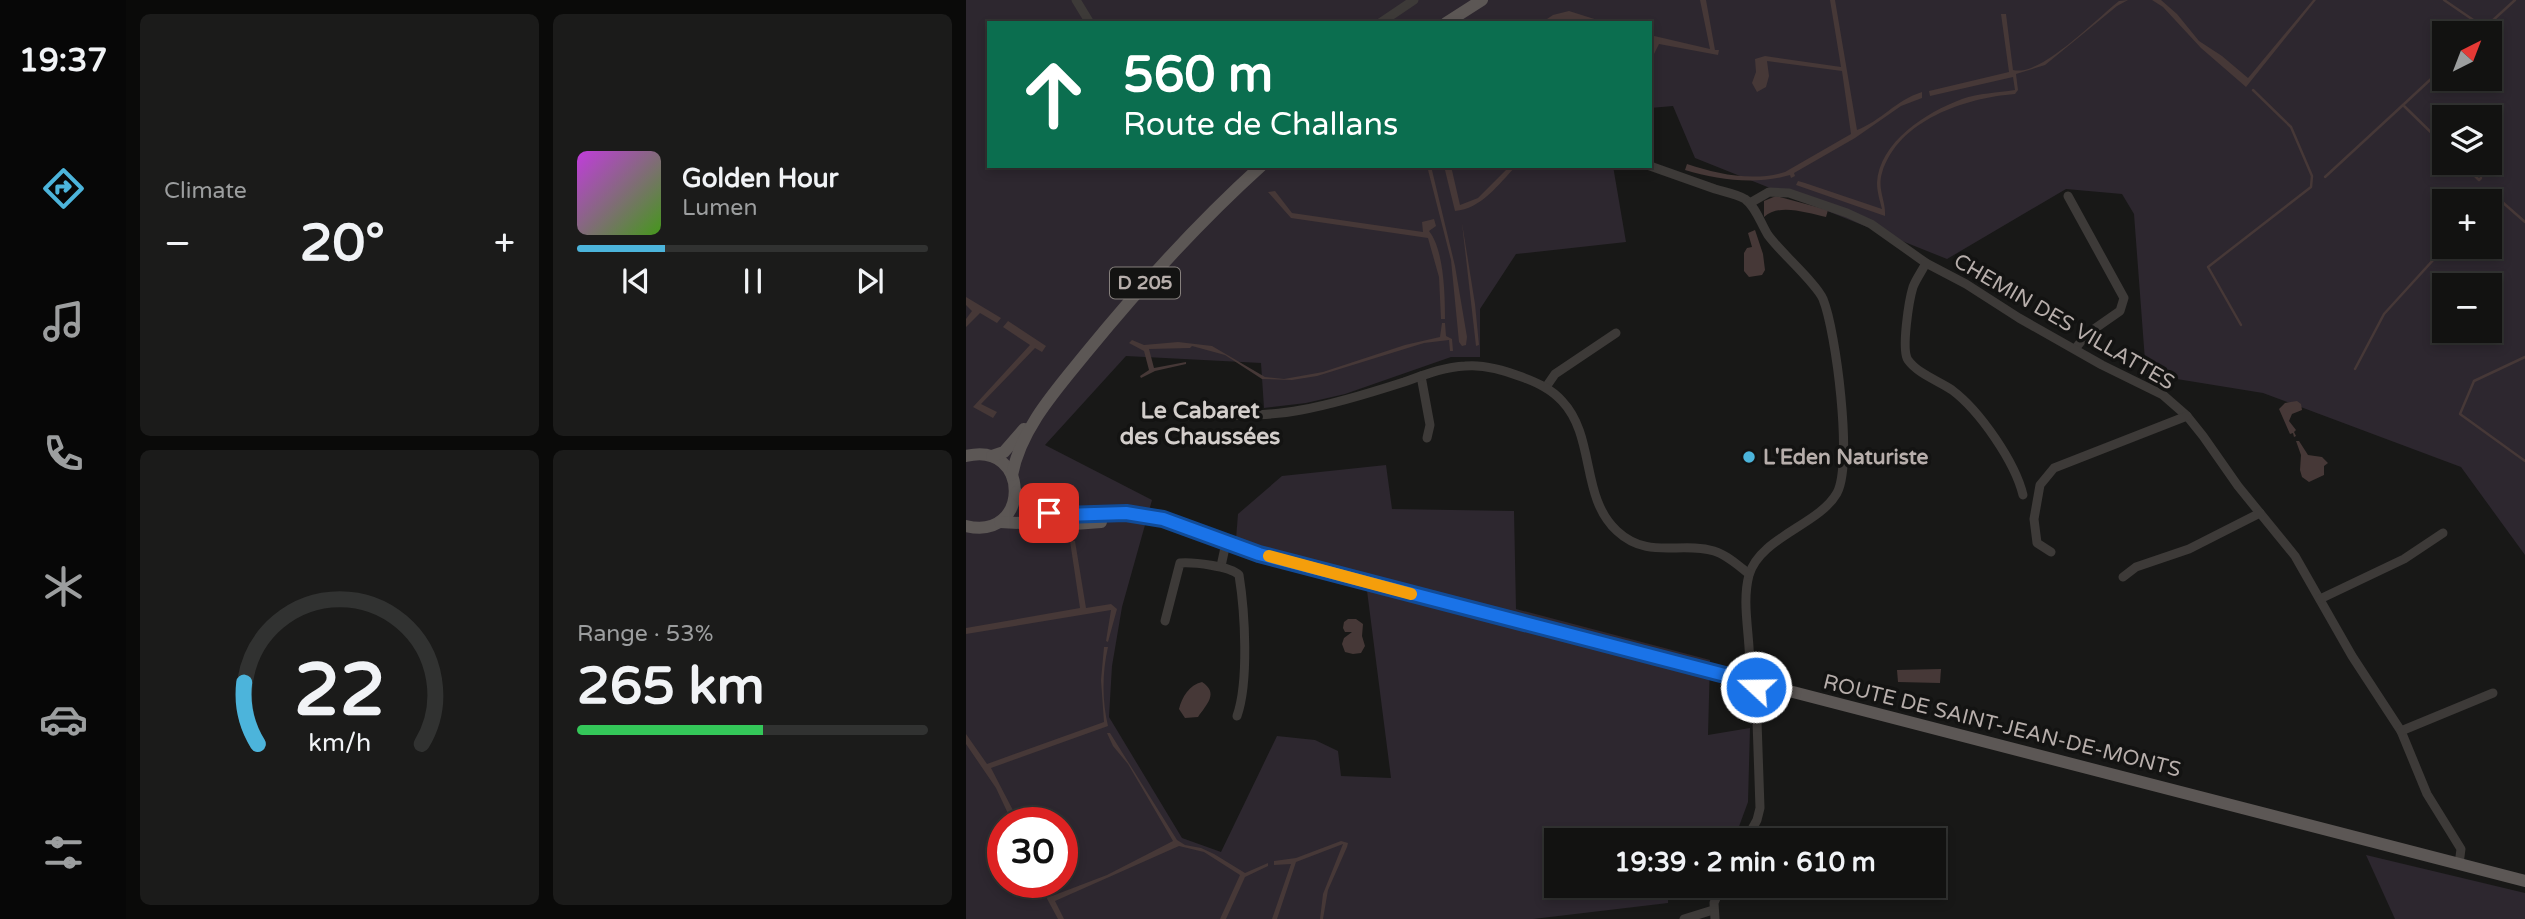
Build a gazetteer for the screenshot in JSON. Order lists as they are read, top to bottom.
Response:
{
  "streets": {
    "main road": ["D 205", "ROUTE DE SAINT-JEAN-DE-MONTS"],
    "street": ["CHEMIN DES VILLATTES"]
  },
  "crossings": [
    ["CHEMIN DES VILLATTES", "ROUTE DE SAINT-JEAN-DE-MONTS"]
  ],
  "districts": ["Le Cabaret des Chaussées"],
  "places": ["L'Eden Naturiste"],
  "north": "top right",
  "page": {
    "tabs": "19:37",
    "tile": [
      "Climate",
      ["Range · 53%", "265 km"]
    ],
    "map_buttons": ["+", "−"],
    "turn": ["560 m", "Route de Challans"],
    "song": ["Golden Hour", "Lumen"],
    "heat": ["−", "20°", "+"],
    "limit": "30",
    "trip": "19:39 · 2 min · 610 m",
    "gauge": ["22", "km/h"]
  }
}
